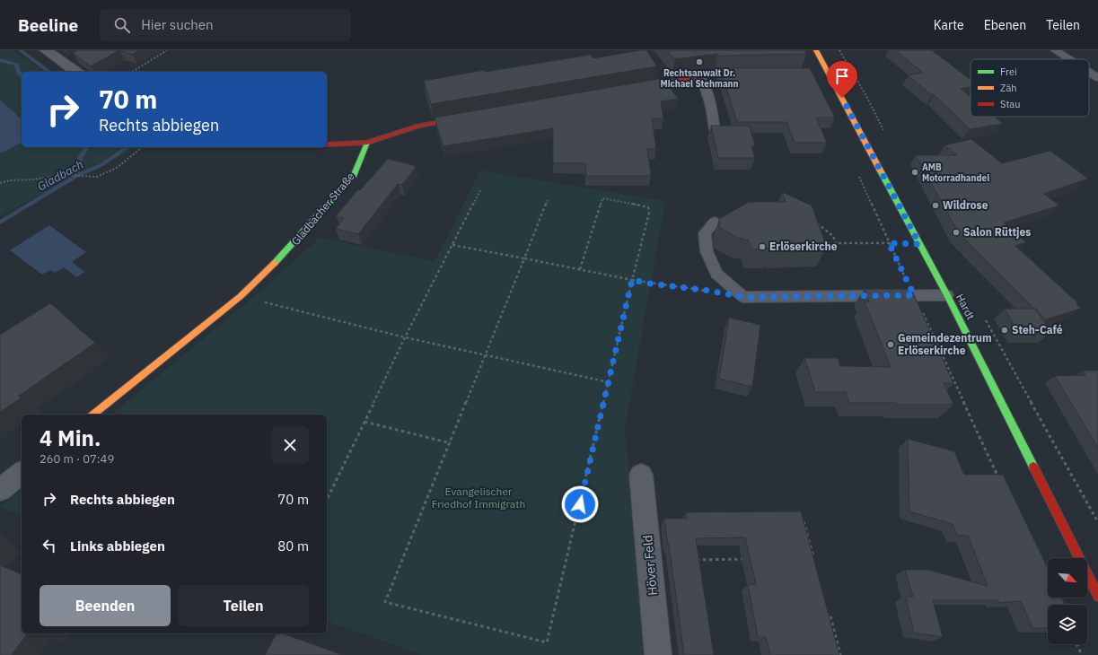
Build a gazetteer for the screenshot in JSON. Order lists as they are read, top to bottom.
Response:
{
  "streets": {
    "street": ["Gladbacher Straße", "Hardt", "Höver Feld"]
  },
  "water": ["Gladbach"],
  "parks": ["Evangelischer Friedhof Immigrath"],
  "places": [
    "Rechtsanwalt Dr. Michael Stehmann",
    "AMB Motorradhandel",
    "Wildrose",
    "Salon Rüttjes",
    "Erlöserkirche",
    "Steh-Café",
    "Gemeindezentrum Erlöserkirche"
  ],
  "legend": ["Frei", "Zäh", "Stau"],
  "north": "bottom right",
  "page": {
    "header": "Beeline",
    "search": "Hier suchen",
    "nav": ["Karte", "Ebenen", "Teilen"],
    "turn": ["70 m", "Rechts abbiegen"],
    "heading": ["4 Min.", "260 m · 07:49"],
    "list": [
      {
        "name": "Rechts abbiegen",
        "value": "70 m"
      },
      {
        "name": "Links abbiegen",
        "value": "80 m"
      }
    ],
    "buttons": ["Beenden", "Teilen"]
  }
}
